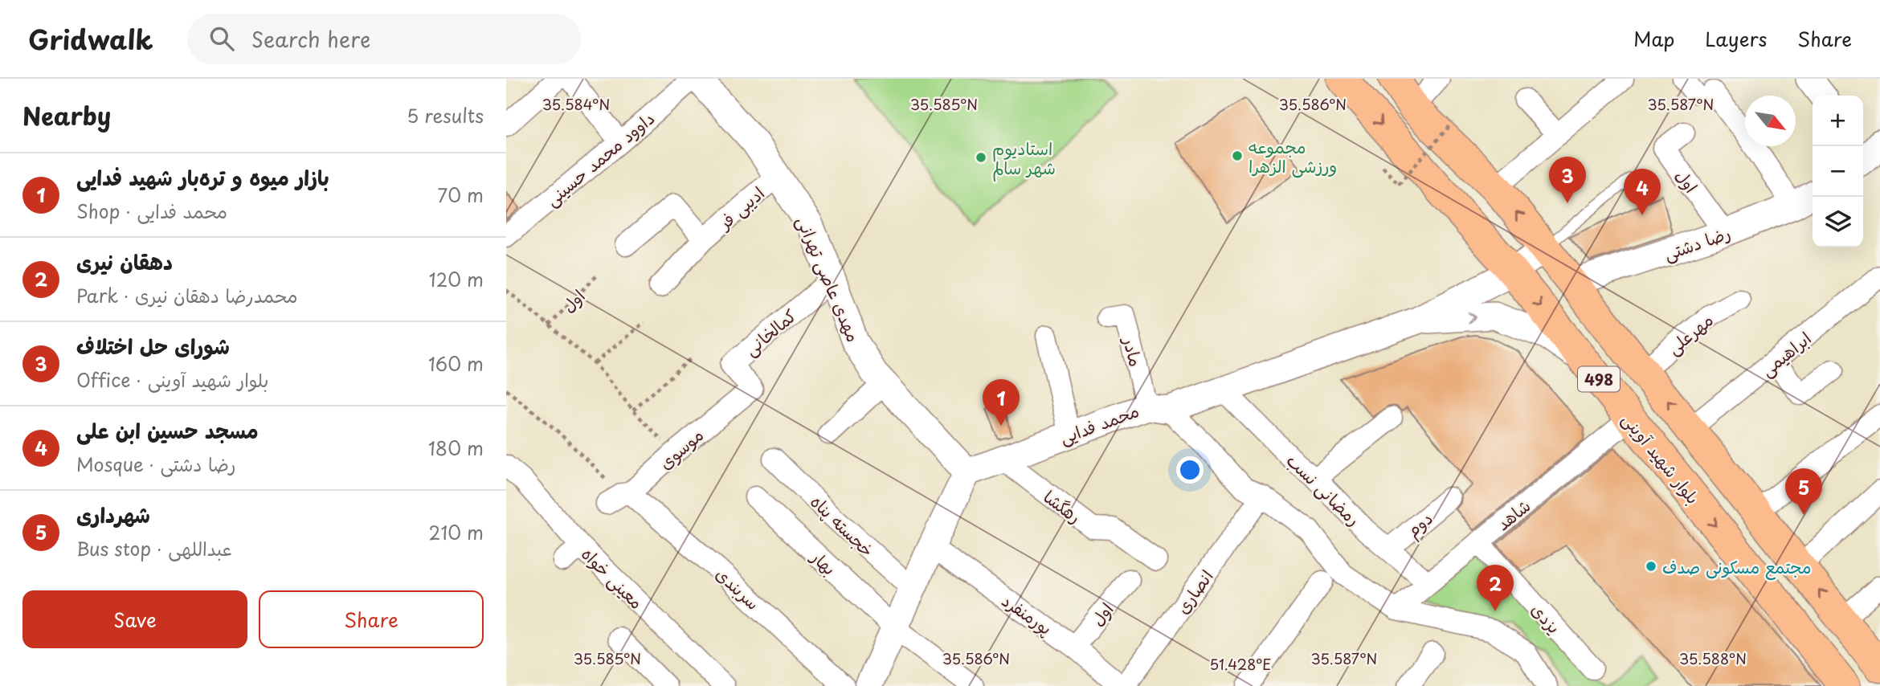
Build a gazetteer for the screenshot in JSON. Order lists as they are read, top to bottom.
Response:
{
  "streets": {
    "main road": ["498", "بلوار شهید آوینی"],
    "street": [
      "داوود محمد حسینی",
      "اول",
      "ادیبی فر",
      "رضا دشتی",
      "مهدی عاصی تهرانی",
      "کمالخانی",
      "مهرعلی",
      "مادر",
      "ابراهیمی",
      "محمد فدایی",
      "موسوی",
      "رمضانی نسب",
      "رهگشا",
      "شاهد",
      "دوم",
      "خجسته پناه",
      "بهار",
      "معینی خواه",
      "سربندی",
      "انصاری",
      "پورمنفرد",
      "یزدی"
    ]
  },
  "crossings": [
    ["اول", "رضا دشتی"],
    ["اول", "پورمنفرد"],
    ["ادیبی فر", "مهدی عاصی تهرانی"],
    ["رضا دشتی", "498"],
    ["مهدی عاصی تهرانی", "کمالخانی"],
    ["مهدی عاصی تهرانی", "محمد فدایی"],
    ["کمالخانی", "موسوی"],
    ["مهرعلی", "498"],
    ["مادر", "محمد فدایی"],
    ["ابراهیمی", "498"],
    ["498", "محمد فدایی"],
    ["محمد فدایی", "بلوار شهید آوینی"],
    ["محمد فدایی", "رمضانی نسب"],
    ["محمد فدایی", "رهگشا"],
    ["موسوی", "سربندی"],
    ["بلوار شهید آوینی", "شاهد"],
    ["رمضانی نسب", "شاهد"],
    ["رمضانی نسب", "دوم"],
    ["شاهد", "یزدی"]
  ],
  "places": ["مجموعه ورزشی الزهرا", "استادیوم شهر سالم", "مجتمع مسکونی صدف"],
  "north": "bottom right",
  "page": {
    "header": "Gridwalk",
    "search": "Search here",
    "nav": ["Map", "Layers", "Share"],
    "heading": ["Nearby", "5 results"],
    "map_buttons": ["+", "−"],
    "list": [
      {
        "mark": "1",
        "name": "بازار میوه و تره‌بار شهید فدایی",
        "note": "Shop · محمد فدایی",
        "value": "70 m"
      },
      {
        "mark": "2",
        "name": "دهقان نیری",
        "note": "Park · محمدرضا دهقان نیری",
        "value": "120 m"
      },
      {
        "mark": "3",
        "name": "شورای حل اختلاف",
        "note": "Office · بلوار شهید آوینی",
        "value": "160 m"
      },
      {
        "mark": "4",
        "name": "مسجد حسین ابن علی",
        "note": "Mosque · رضا دشتی",
        "value": "180 m"
      },
      {
        "mark": "5",
        "name": "شهرداری",
        "note": "Bus stop · عبداللهی",
        "value": "210 m"
      }
    ],
    "pins": [
      "3",
      "4",
      "1",
      "5",
      "2"
    ],
    "buttons": ["Save", "Share"]
  },
  "coordinates": [
    "35.584°N",
    "35.585°N",
    "35.586°N",
    "35.587°N",
    "35.588°N",
    "51.428°E"
  ]
}
